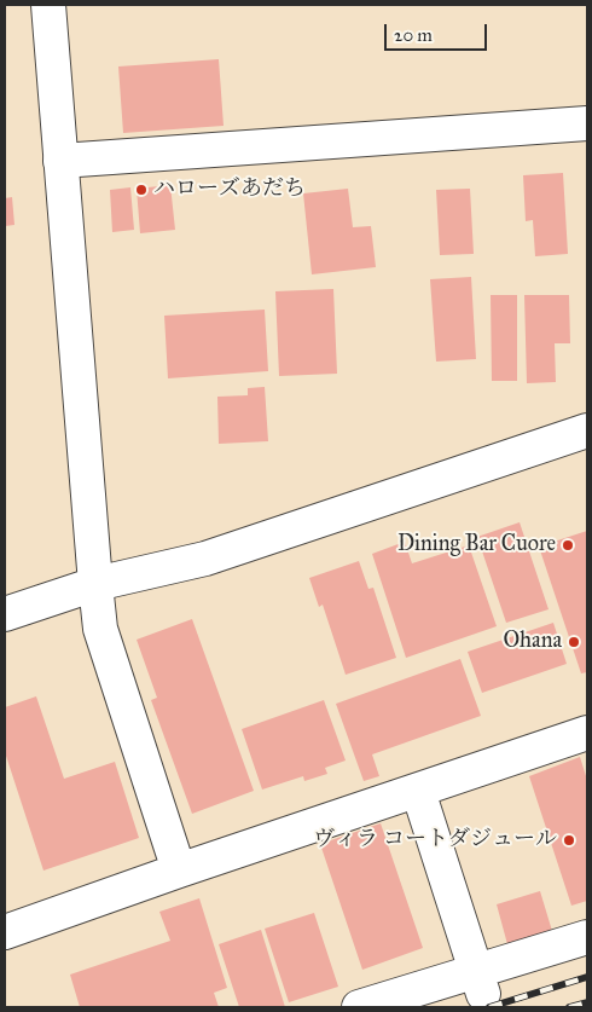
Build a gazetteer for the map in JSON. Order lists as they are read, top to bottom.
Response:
{
  "places": [
    "ハローズあだち",
    "Dining Bar Cuore",
    "Ohana",
    "ヴィラ コートダジュール"
  ],
  "scale_bar": "20 m"
}
